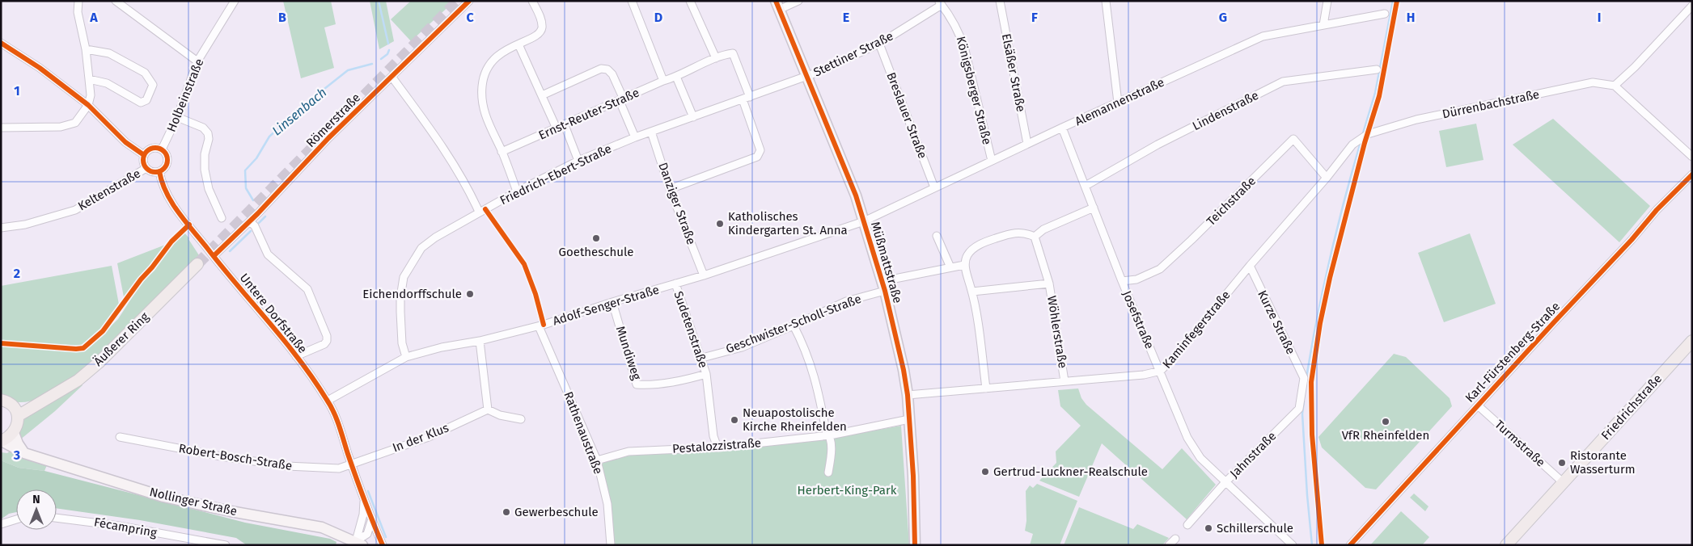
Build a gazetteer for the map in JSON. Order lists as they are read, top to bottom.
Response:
{
  "streets": {
    "main road": ["Äußerer Ring", "Friedrichstraße"],
    "street": [
      "Stettiner Straße",
      "Elsäßer Straße",
      "Königsberger Straße",
      "Holbeinstraße",
      "Alemannenstraße",
      "Dürrenbachstraße",
      "Lindenstraße",
      "Ernst-Reuter-Straße",
      "Breslauer Straße",
      "Römerstraße",
      "Friedrich-Ebert-Straße",
      "Keltenstraße",
      "Teichstraße",
      "Danziger Straße",
      "Müßmattstraße",
      "Adolf-Senger-Straße",
      "Untere Dorfstraße",
      "Josefstraße",
      "Kurze Straße",
      "Geschwister-Scholl-Straße",
      "Sudetenstraße",
      "Kaminfegerstraße",
      "Wöhlerstraße",
      "Karl-Fürstenberg-Straße",
      "Mundiweg",
      "Rathenaustraße",
      "In der Klus",
      "Turmstraße",
      "Pestalozzistraße",
      "Jahnstraße",
      "Robert-Bosch-Straße",
      "Nollinger Straße",
      "Fécampring"
    ]
  },
  "crossings": [
    ["Stettiner Straße", "Königsberger Straße"],
    ["Stettiner Straße", "Breslauer Straße"],
    ["Stettiner Straße", "Friedrich-Ebert-Straße"],
    ["Stettiner Straße", "Müßmattstraße"],
    ["Elsäßer Straße", "Alemannenstraße"],
    ["Königsberger Straße", "Alemannenstraße"],
    ["Holbeinstraße", "Keltenstraße"],
    ["Holbeinstraße", "Untere Dorfstraße"],
    ["Alemannenstraße", "Breslauer Straße"],
    ["Alemannenstraße", "Müßmattstraße"],
    ["Alemannenstraße", "Adolf-Senger-Straße"],
    ["Alemannenstraße", "Josefstraße"],
    ["Dürrenbachstraße", "Kaminfegerstraße"],
    ["Lindenstraße", "Josefstraße"],
    ["Ernst-Reuter-Straße", "Friedrich-Ebert-Straße"],
    ["Römerstraße", "Untere Dorfstraße"],
    ["Friedrich-Ebert-Straße", "Danziger Straße"],
    ["Friedrich-Ebert-Straße", "Müßmattstraße"],
    ["Friedrich-Ebert-Straße", "Adolf-Senger-Straße"],
    ["Keltenstraße", "Untere Dorfstraße"],
    ["Teichstraße", "Josefstraße"],
    ["Teichstraße", "Kaminfegerstraße"],
    ["Danziger Straße", "Adolf-Senger-Straße"],
    ["Müßmattstraße", "Adolf-Senger-Straße"],
    ["Müßmattstraße", "Geschwister-Scholl-Straße"],
    ["Müßmattstraße", "Kaminfegerstraße"],
    ["Müßmattstraße", "Pestalozzistraße"],
    ["Adolf-Senger-Straße", "Untere Dorfstraße"],
    ["Adolf-Senger-Straße", "Sudetenstraße"],
    ["Adolf-Senger-Straße", "Mundiweg"],
    ["Adolf-Senger-Straße", "Rathenaustraße"],
    ["Untere Dorfstraße", "In der Klus"],
    ["Untere Dorfstraße", "Robert-Bosch-Straße"],
    ["Untere Dorfstraße", "Nollinger Straße"],
    ["Josefstraße", "Kaminfegerstraße"],
    ["Josefstraße", "Jahnstraße"],
    ["Kurze Straße", "Kaminfegerstraße"],
    ["Kurze Straße", "Jahnstraße"],
    ["Geschwister-Scholl-Straße", "Sudetenstraße"],
    ["Sudetenstraße", "Mundiweg"],
    ["Sudetenstraße", "Pestalozzistraße"],
    ["Kaminfegerstraße", "Wöhlerstraße"],
    ["Karl-Fürstenberg-Straße", "Turmstraße"],
    ["Friedrichstraße", "Turmstraße"],
    ["Rathenaustraße", "Pestalozzistraße"],
    ["In der Klus", "Robert-Bosch-Straße"]
  ],
  "water": ["Linsenbach"],
  "parks": ["Herbert-King-Park"],
  "places": [
    "Katholisches Kindergarten St. Anna",
    "Goetheschule",
    "Eichendorffschule",
    "Neuapostolische Kirche Rheinfelden",
    "VfR Rheinfelden",
    "Ristorante Wasserturm",
    "Gertrud-Luckner-Realschule",
    "Gewerbeschule",
    "Schillerschule"
  ],
  "north": "top",
  "grid": {
    "columns": [
      "A",
      "B",
      "C",
      "D",
      "E",
      "F",
      "G",
      "H",
      "I"
    ],
    "rows": ["1", "2", "3"]
  }
}
